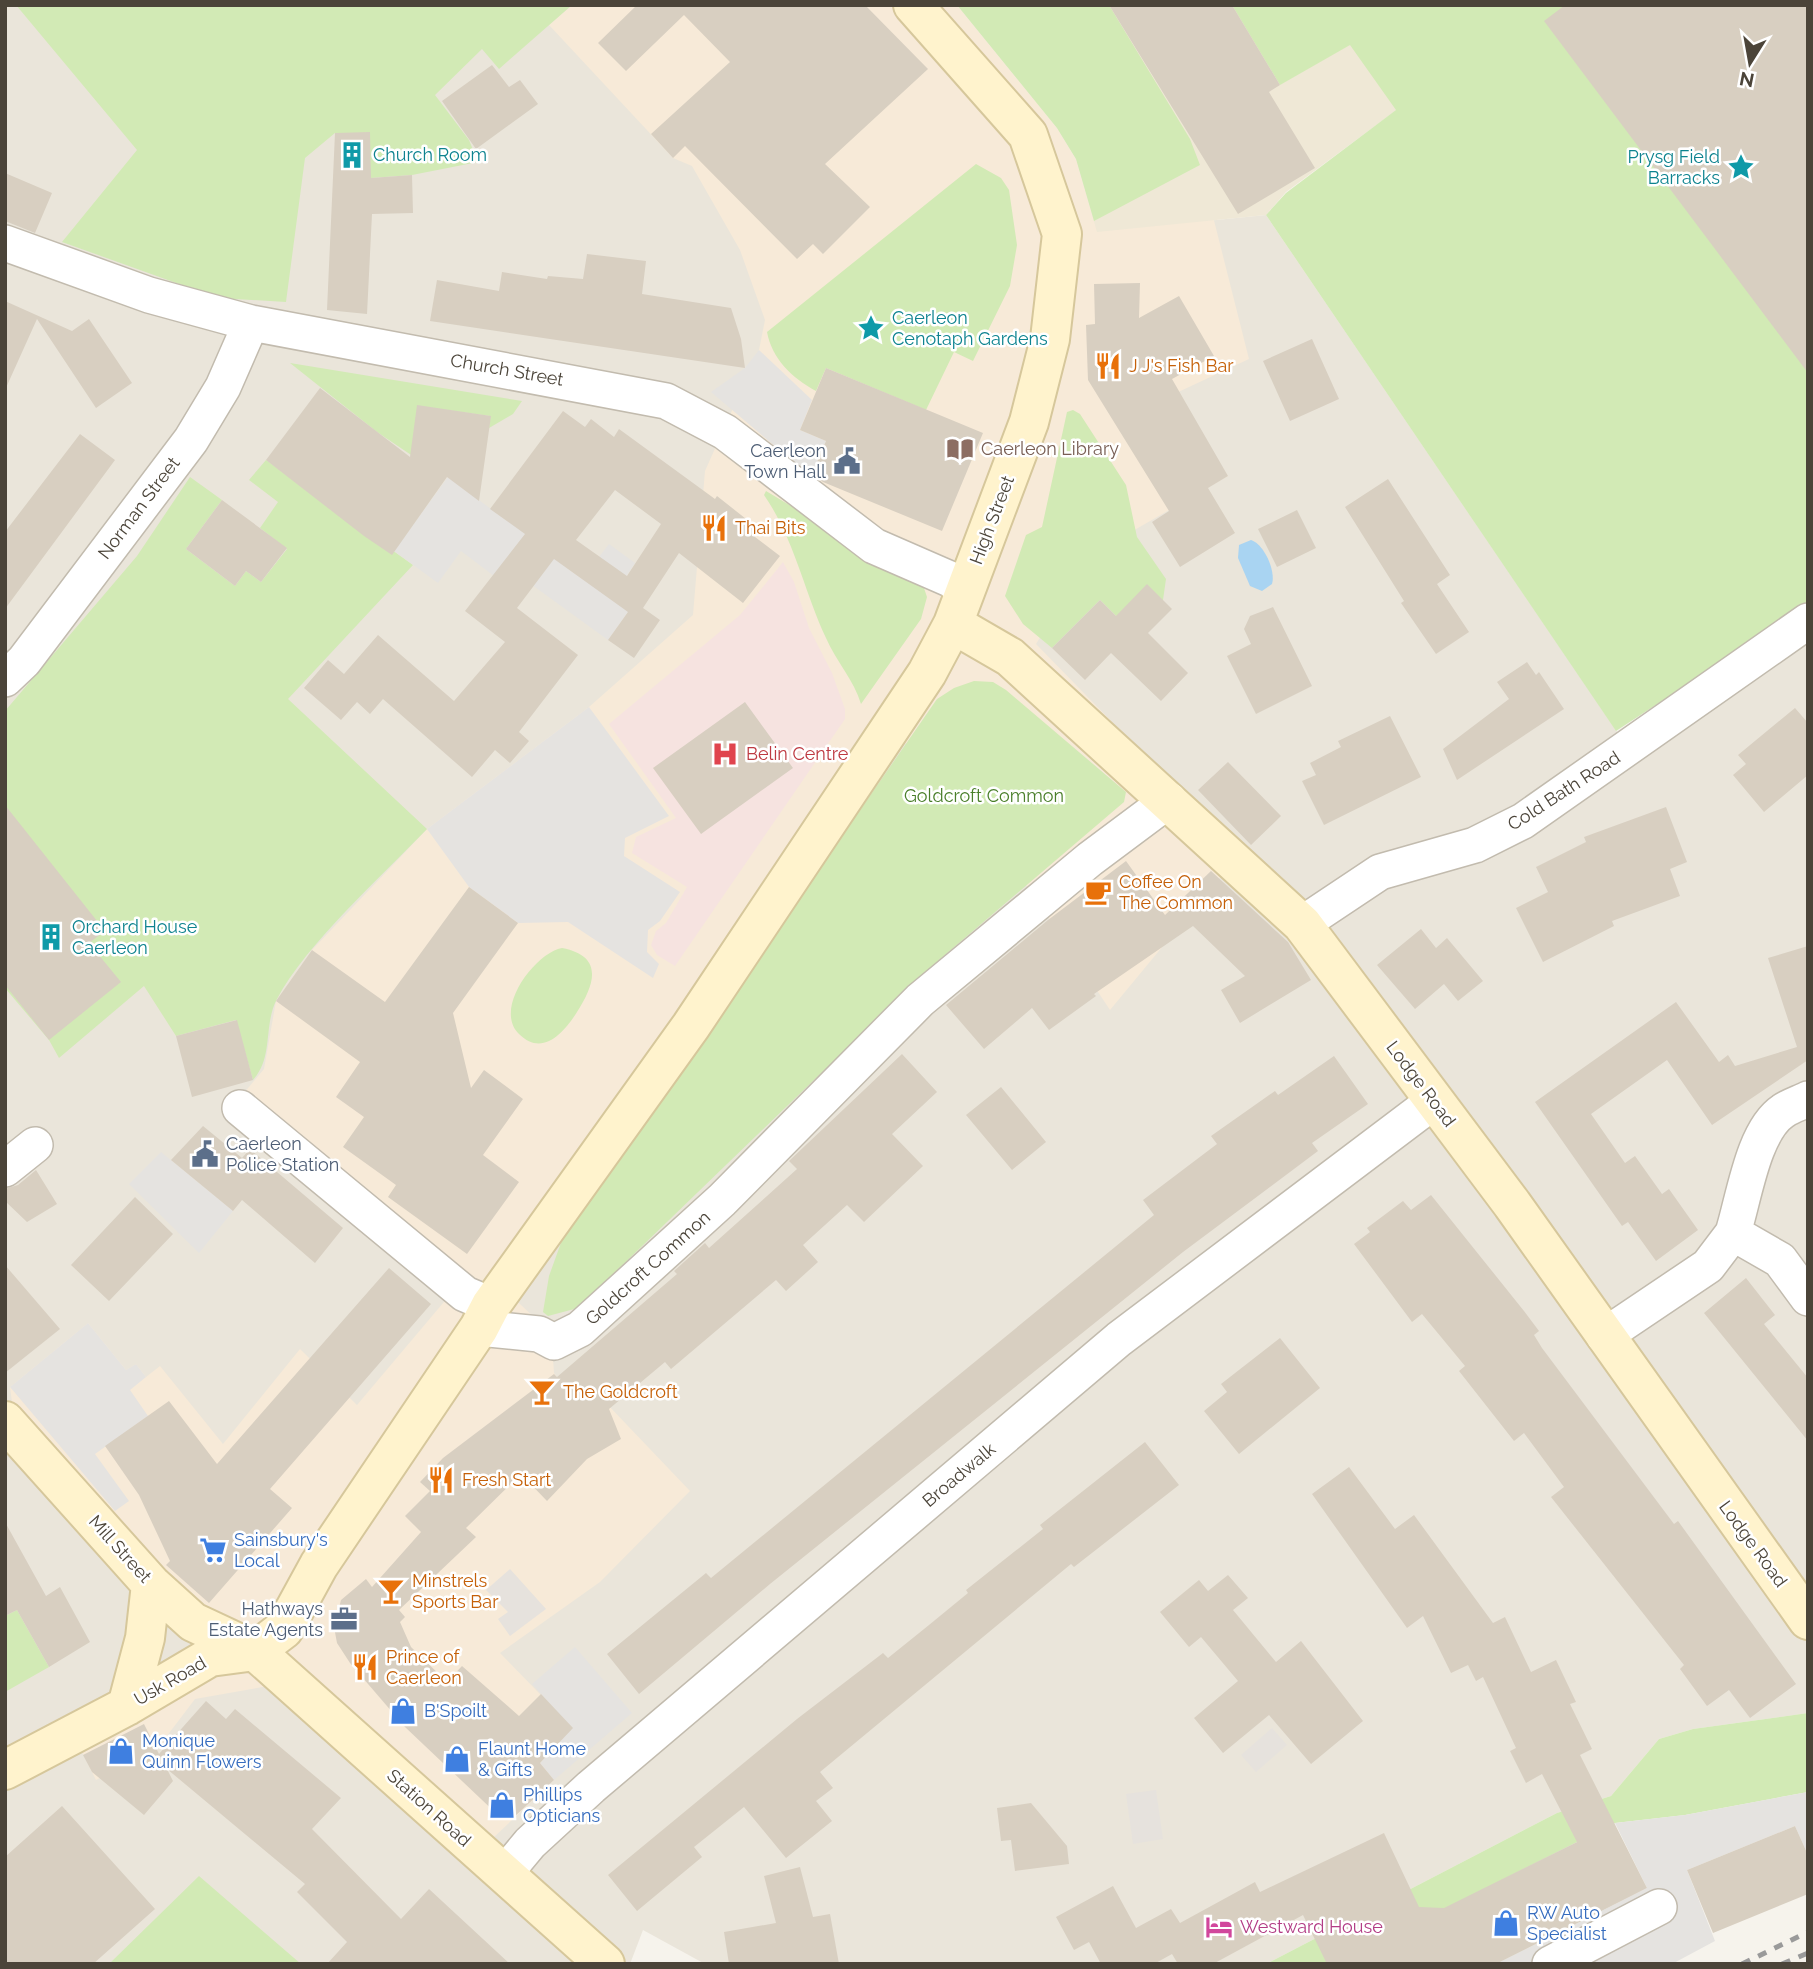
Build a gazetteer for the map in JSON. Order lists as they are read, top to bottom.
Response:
{
  "streets": {
    "street": [
      "Church Street",
      "Norman Street",
      "High Street",
      "Cold Bath Road",
      "Lodge Road",
      "Goldcroft Common",
      "Broadwalk",
      "Mill Street",
      "Usk Road",
      "Station Road"
    ]
  },
  "crossings": [
    ["Church Street", "Norman Street"],
    ["Church Street", "High Street"],
    ["Church Street", "Lodge Road"],
    ["High Street", "Lodge Road"],
    ["Cold Bath Road", "Lodge Road"],
    ["Lodge Road", "Goldcroft Common"],
    ["Lodge Road", "Broadwalk"],
    ["Broadwalk", "Station Road"],
    ["Mill Street", "Usk Road"],
    ["Mill Street", "Station Road"],
    ["Usk Road", "Station Road"]
  ],
  "parks": ["Goldcroft Common"],
  "places": {
    "building": ["Church Room", "Orchard House Caerleon"],
    "place": ["Prysg Field Barracks", "Caerleon Cenotaph Gardens"],
    "restaurant": [
      "J J's Fish Bar",
      "Thai Bits",
      "Fresh Start",
      "Prince of Caerleon"
    ],
    "library": ["Caerleon Library"],
    "public building": ["Caerleon Town Hall", "Caerleon Police Station"],
    "hospital": ["Belin Centre"],
    "cafe": ["Coffee On The Common"],
    "bar": ["The Goldcroft", "Minstrels Sports Bar"],
    "supermarket": ["Sainsbury's Local"],
    "office": ["Hathways Estate Agents"],
    "shop": [
      "B'Spoilt",
      "Monique Quinn Flowers",
      "Flaunt Home & Gifts",
      "Phillips Opticians",
      "RW Auto Specialist"
    ],
    "hotel": ["Westward House"]
  },
  "north": "bottom"
}
